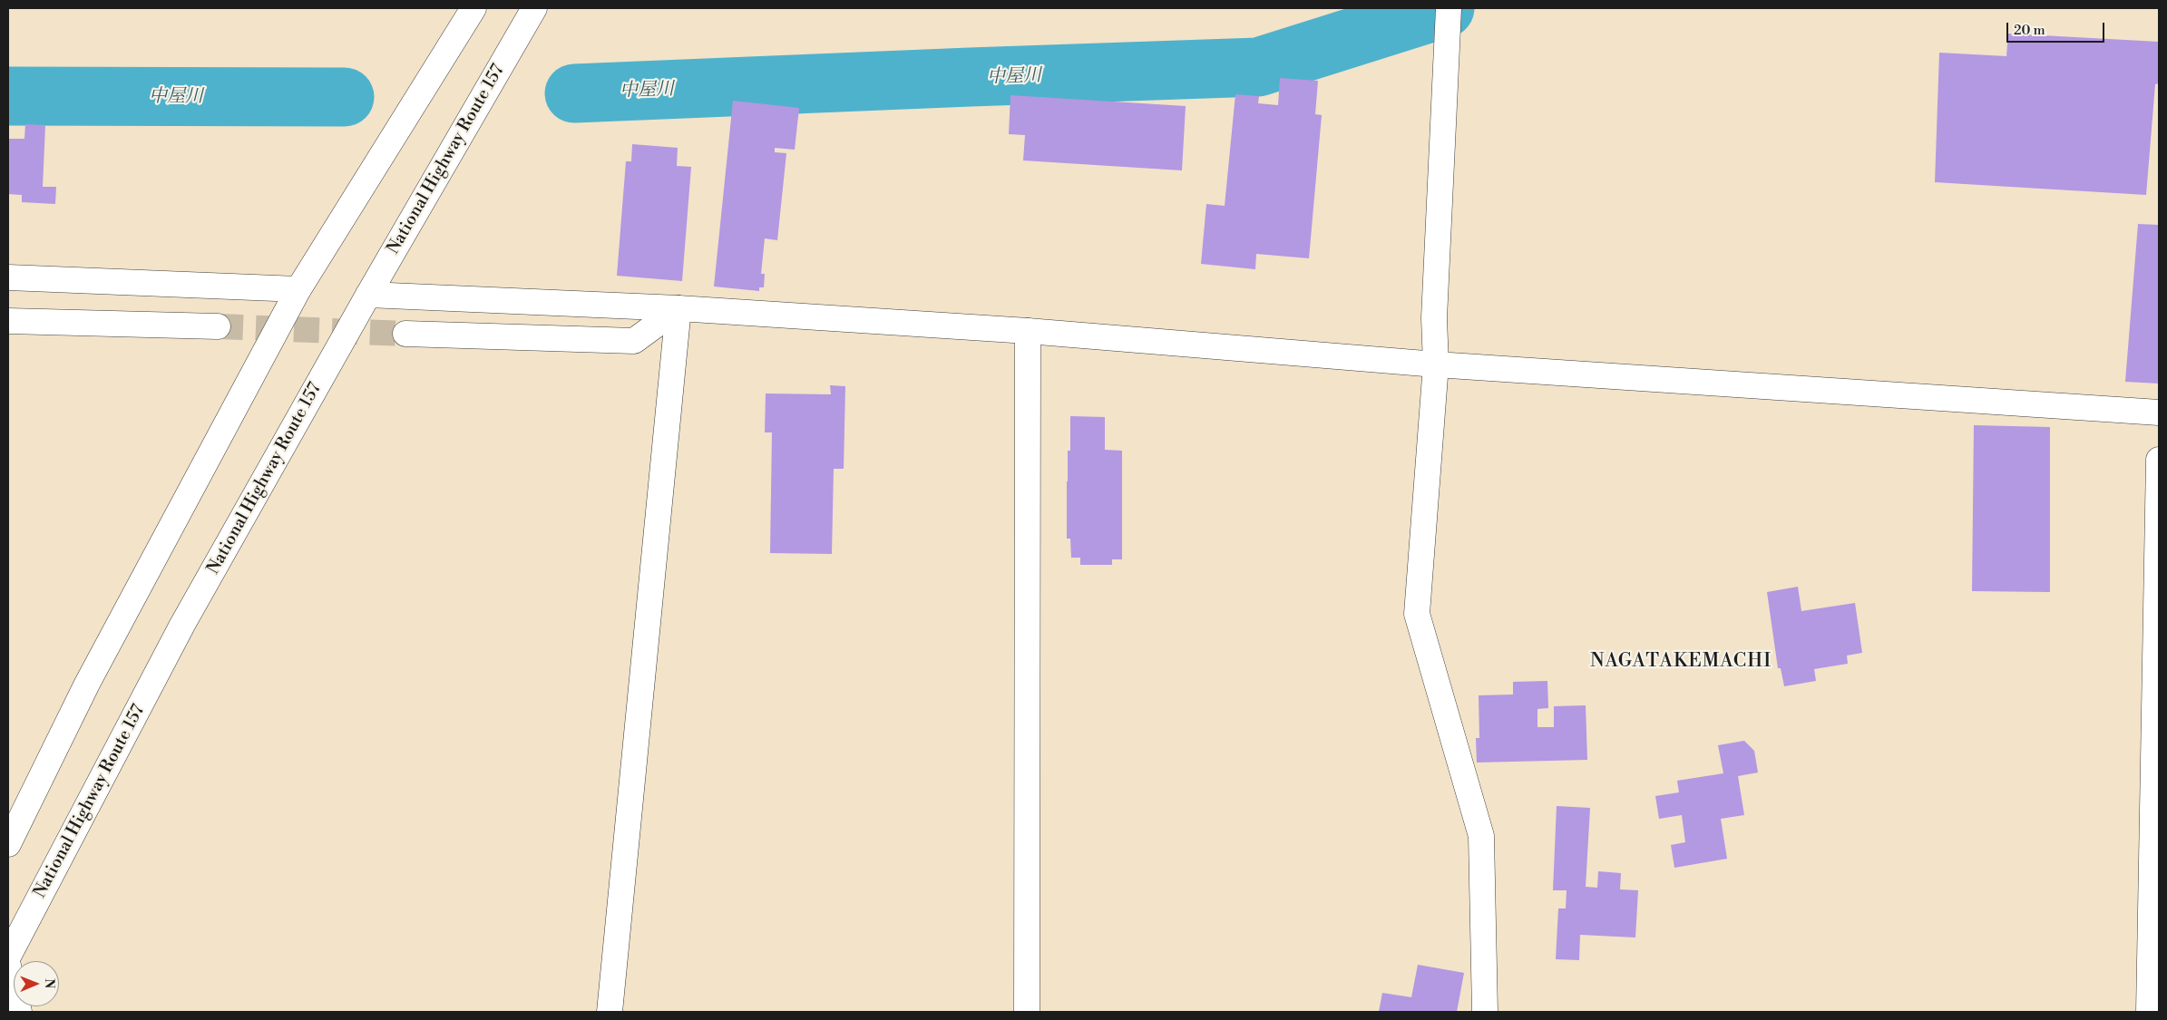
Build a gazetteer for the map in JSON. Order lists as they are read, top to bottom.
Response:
{
  "streets": {
    "main road": ["National Highway Route 157"]
  },
  "districts": ["NAGATAKEMACHI"],
  "water": ["中屋川"],
  "scale_bar": "20 m",
  "north": "right"
}
